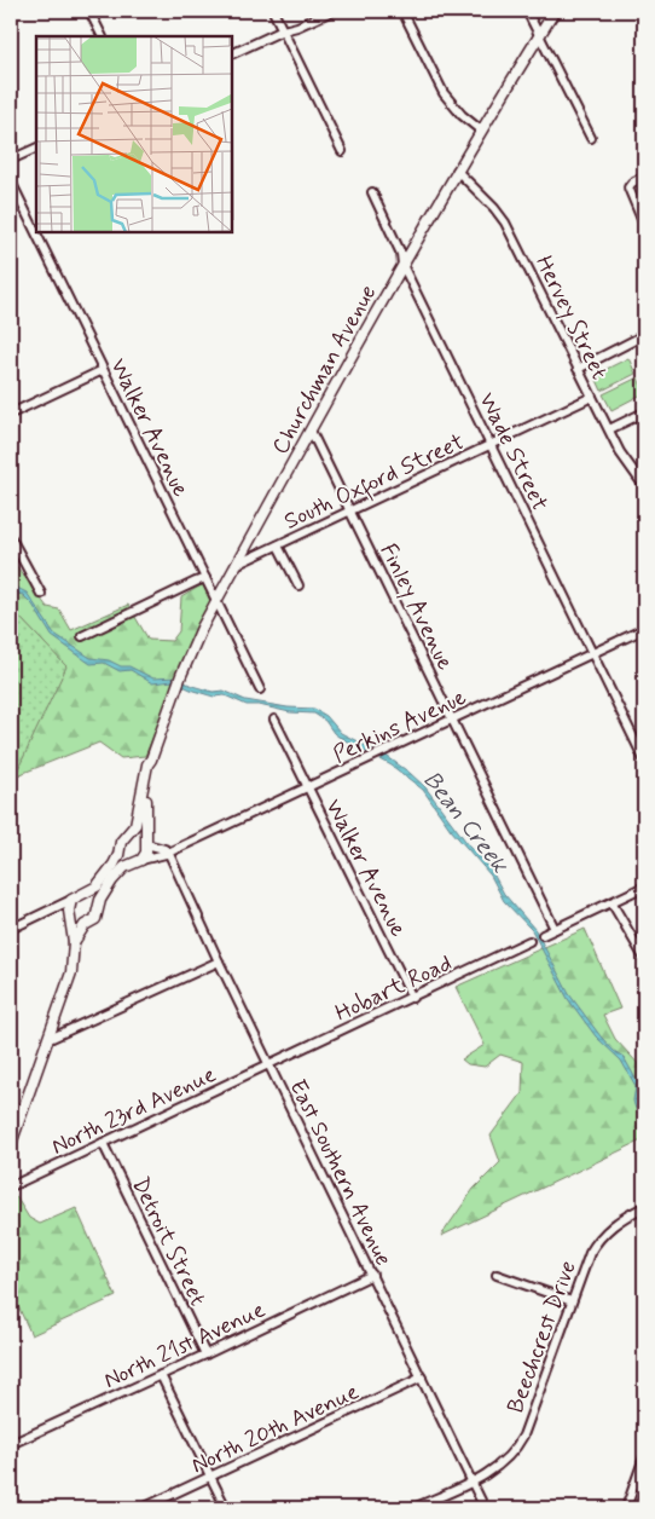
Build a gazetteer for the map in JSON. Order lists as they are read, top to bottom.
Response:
{
  "streets": {
    "main road": ["Churchman Avenue"],
    "street": [
      "Hervey Street",
      "Walker Avenue",
      "Wade Street",
      "South Oxford Street",
      "Finley Avenue",
      "Perkins Avenue",
      "Hobart Road",
      "North 23rd Avenue",
      "East Southern Avenue",
      "Detroit Street",
      "Beechcrest Drive",
      "North 21st Avenue",
      "North 20th Avenue"
    ]
  },
  "crossings": [
    ["Hervey Street", "Churchman Avenue"],
    ["Hervey Street", "South Oxford Street"],
    ["Churchman Avenue", "Walker Avenue"],
    ["Churchman Avenue", "Wade Street"],
    ["Churchman Avenue", "South Oxford Street"],
    ["Churchman Avenue", "Finley Avenue"],
    ["Churchman Avenue", "Perkins Avenue"],
    ["Walker Avenue", "Perkins Avenue"],
    ["Walker Avenue", "Hobart Road"],
    ["Wade Street", "South Oxford Street"],
    ["Wade Street", "Perkins Avenue"],
    ["South Oxford Street", "Finley Avenue"],
    ["Finley Avenue", "Perkins Avenue"],
    ["Perkins Avenue", "East Southern Avenue"],
    ["Hobart Road", "North 23rd Avenue"],
    ["Hobart Road", "East Southern Avenue"],
    ["North 23rd Avenue", "East Southern Avenue"],
    ["North 23rd Avenue", "Detroit Street"],
    ["East Southern Avenue", "Beechcrest Drive"],
    ["East Southern Avenue", "North 21st Avenue"],
    ["East Southern Avenue", "North 20th Avenue"],
    ["Detroit Street", "North 21st Avenue"]
  ],
  "water": ["Bean Creek"]
}
